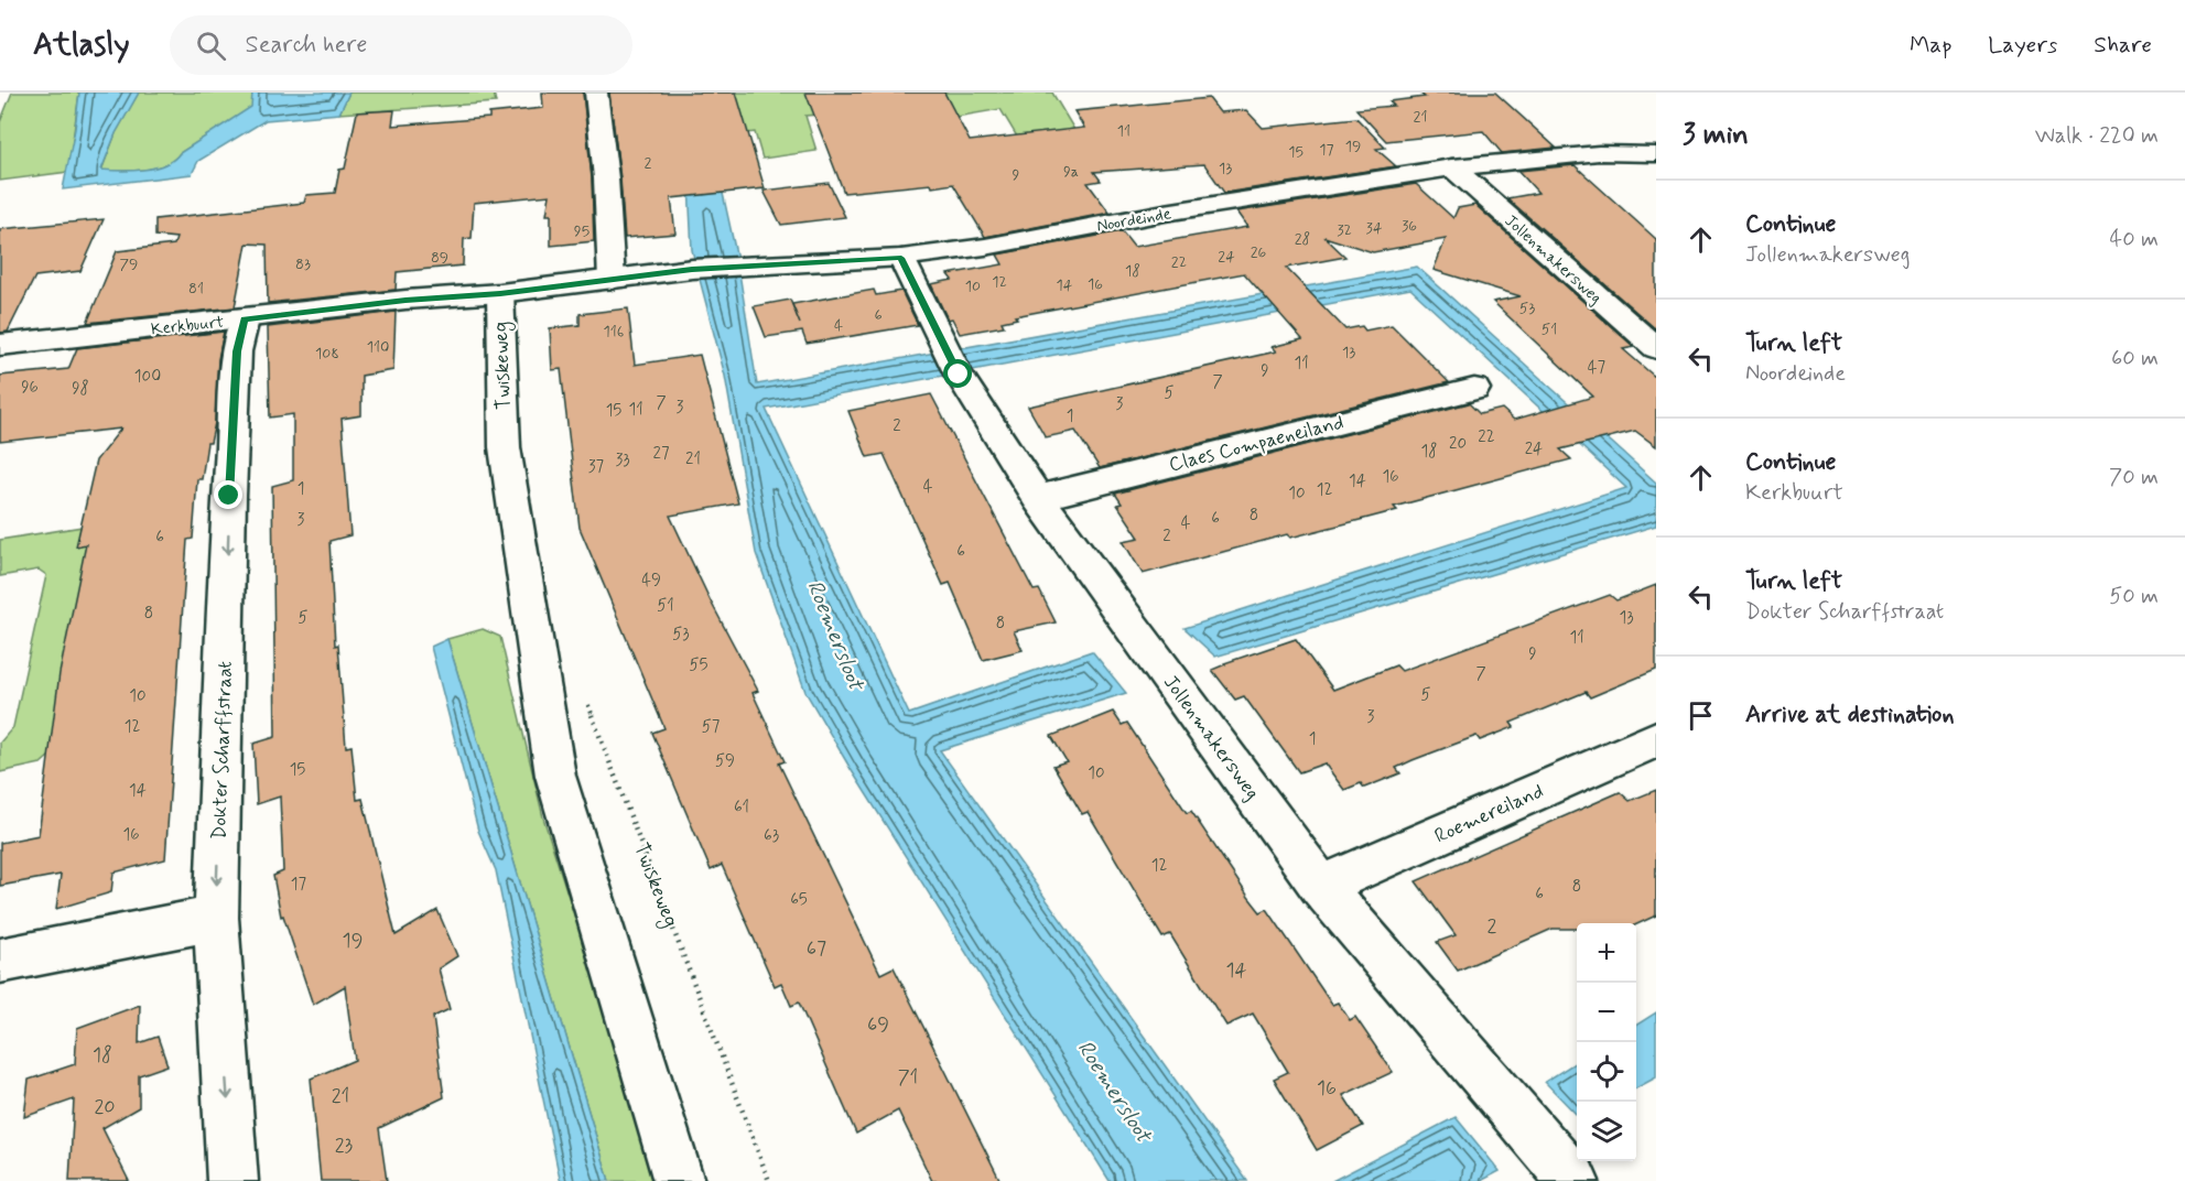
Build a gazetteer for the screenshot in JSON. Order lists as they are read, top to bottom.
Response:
{
  "streets": {
    "street": [
      "Noordeinde",
      "Jollenmakersweg",
      "Kerkbuurt",
      "Twiskeweg",
      "Claes Compaeneiland",
      "Dokter Scharffstraat",
      "Roemereiland"
    ]
  },
  "crossings": [
    ["Noordeinde", "Jollenmakersweg"],
    ["Noordeinde", "Kerkbuurt"],
    ["Jollenmakersweg", "Claes Compaeneiland"],
    ["Jollenmakersweg", "Roemereiland"],
    ["Kerkbuurt", "Twiskeweg"],
    ["Kerkbuurt", "Dokter Scharffstraat"]
  ],
  "one_way": ["Dokter Scharffstraat"],
  "water": ["Roemersloot"],
  "house_numbers": [
    "21",
    "11",
    "19",
    "17",
    "15",
    "2",
    "13",
    "9a",
    "9",
    "36",
    "34",
    "32",
    "95",
    "28",
    "26",
    "24",
    "89",
    "22",
    "79",
    "83",
    "18",
    "12",
    "16",
    "14",
    "10",
    "81",
    "53",
    "6",
    "4",
    "51",
    "116",
    "110",
    "13",
    "108",
    "11",
    "47",
    "9",
    "100",
    "7",
    "96",
    "98",
    "5",
    "7",
    "3",
    "3",
    "11",
    "15",
    "1",
    "2",
    "22",
    "20",
    "24",
    "18",
    "27",
    "21",
    "33",
    "37",
    "16",
    "14",
    "4",
    "1",
    "12",
    "10",
    "8",
    "6",
    "3",
    "4",
    "2",
    "6",
    "6",
    "49",
    "51",
    "8",
    "5",
    "13",
    "8",
    "53",
    "11",
    "9",
    "55",
    "7",
    "5",
    "10",
    "3",
    "12",
    "57",
    "1",
    "59",
    "15",
    "10",
    "14",
    "61",
    "16",
    "63",
    "12",
    "17",
    "8",
    "6",
    "65",
    "2",
    "19",
    "67",
    "14",
    "69",
    "18",
    "71",
    "16",
    "21",
    "20",
    "23"
  ],
  "page": {
    "header": "Atlasly",
    "search": "Search here",
    "nav": ["Map", "Layers", "Share"],
    "heading": ["3 min", "Walk · 220 m"],
    "list": [
      ["Continue", "Jollenmakersweg", "40 m"],
      ["Turn left", "Noordeinde", "60 m"],
      ["Continue", "Kerkbuurt", "70 m"],
      ["Turn left", "Dokter Scharffstraat", "50 m"],
      "Arrive at destination"
    ],
    "map_buttons": ["+", "−"]
  }
}
